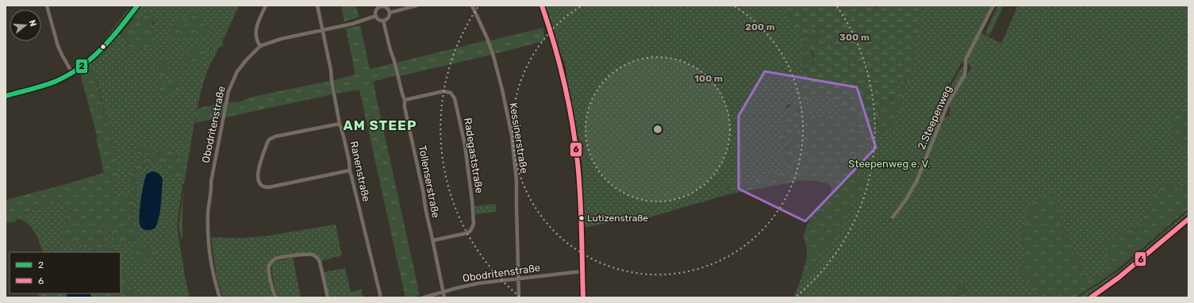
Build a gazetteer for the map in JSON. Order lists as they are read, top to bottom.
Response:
{
  "streets": {
    "street": [
      "2.Steepenweg",
      "Obodritenstraße",
      "Kessinerstraße",
      "Radegaststraße",
      "Ranenstraße",
      "Tollenserstraße"
    ]
  },
  "crossings": [
    ["Obodritenstraße", "Kessinerstraße"],
    ["Obodritenstraße", "Ranenstraße"],
    ["Obodritenstraße", "Tollenserstraße"],
    ["Radegaststraße", "Tollenserstraße"]
  ],
  "districts": ["AM STEEP"],
  "parks": ["Steepenweg e. V."],
  "places": ["Lutizenstraße"],
  "lines": ["transit line 2", "transit line 6"],
  "legend": ["2", "6"],
  "north": "right",
  "rings": ["200 m", "300 m", "100 m"]
}
